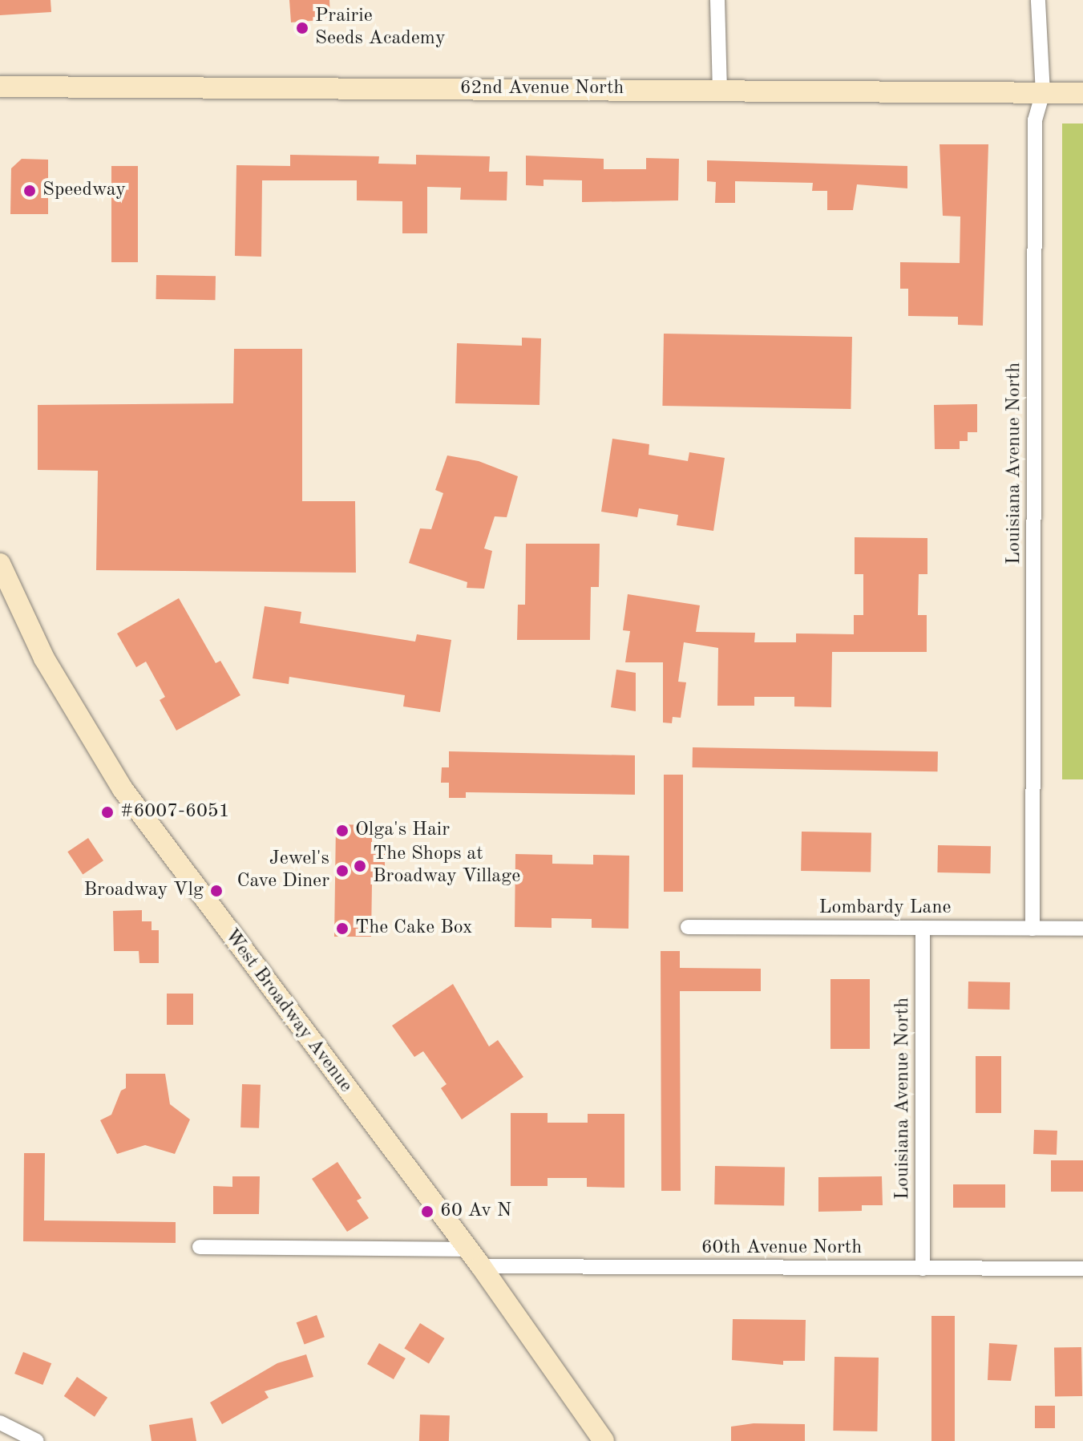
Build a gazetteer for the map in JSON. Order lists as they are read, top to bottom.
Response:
{
  "streets": {
    "street": [
      "62nd Avenue North",
      "Louisiana Avenue North",
      "Lombardy Lane",
      "West Broadway Avenue",
      "60th Avenue North"
    ]
  },
  "crossings": [
    ["62nd Avenue North", "Louisiana Avenue North"],
    ["Louisiana Avenue North", "Lombardy Lane"],
    ["Louisiana Avenue North", "60th Avenue North"],
    ["West Broadway Avenue", "60th Avenue North"]
  ],
  "places": [
    "Prairie Seeds Academy",
    "Speedway",
    "#6007-6051",
    "Olga's Hair",
    "The Shops at Broadway Village",
    "Jewel's Cave Diner",
    "Broadway Vlg",
    "The Cake Box",
    "60 Av N"
  ]
}
